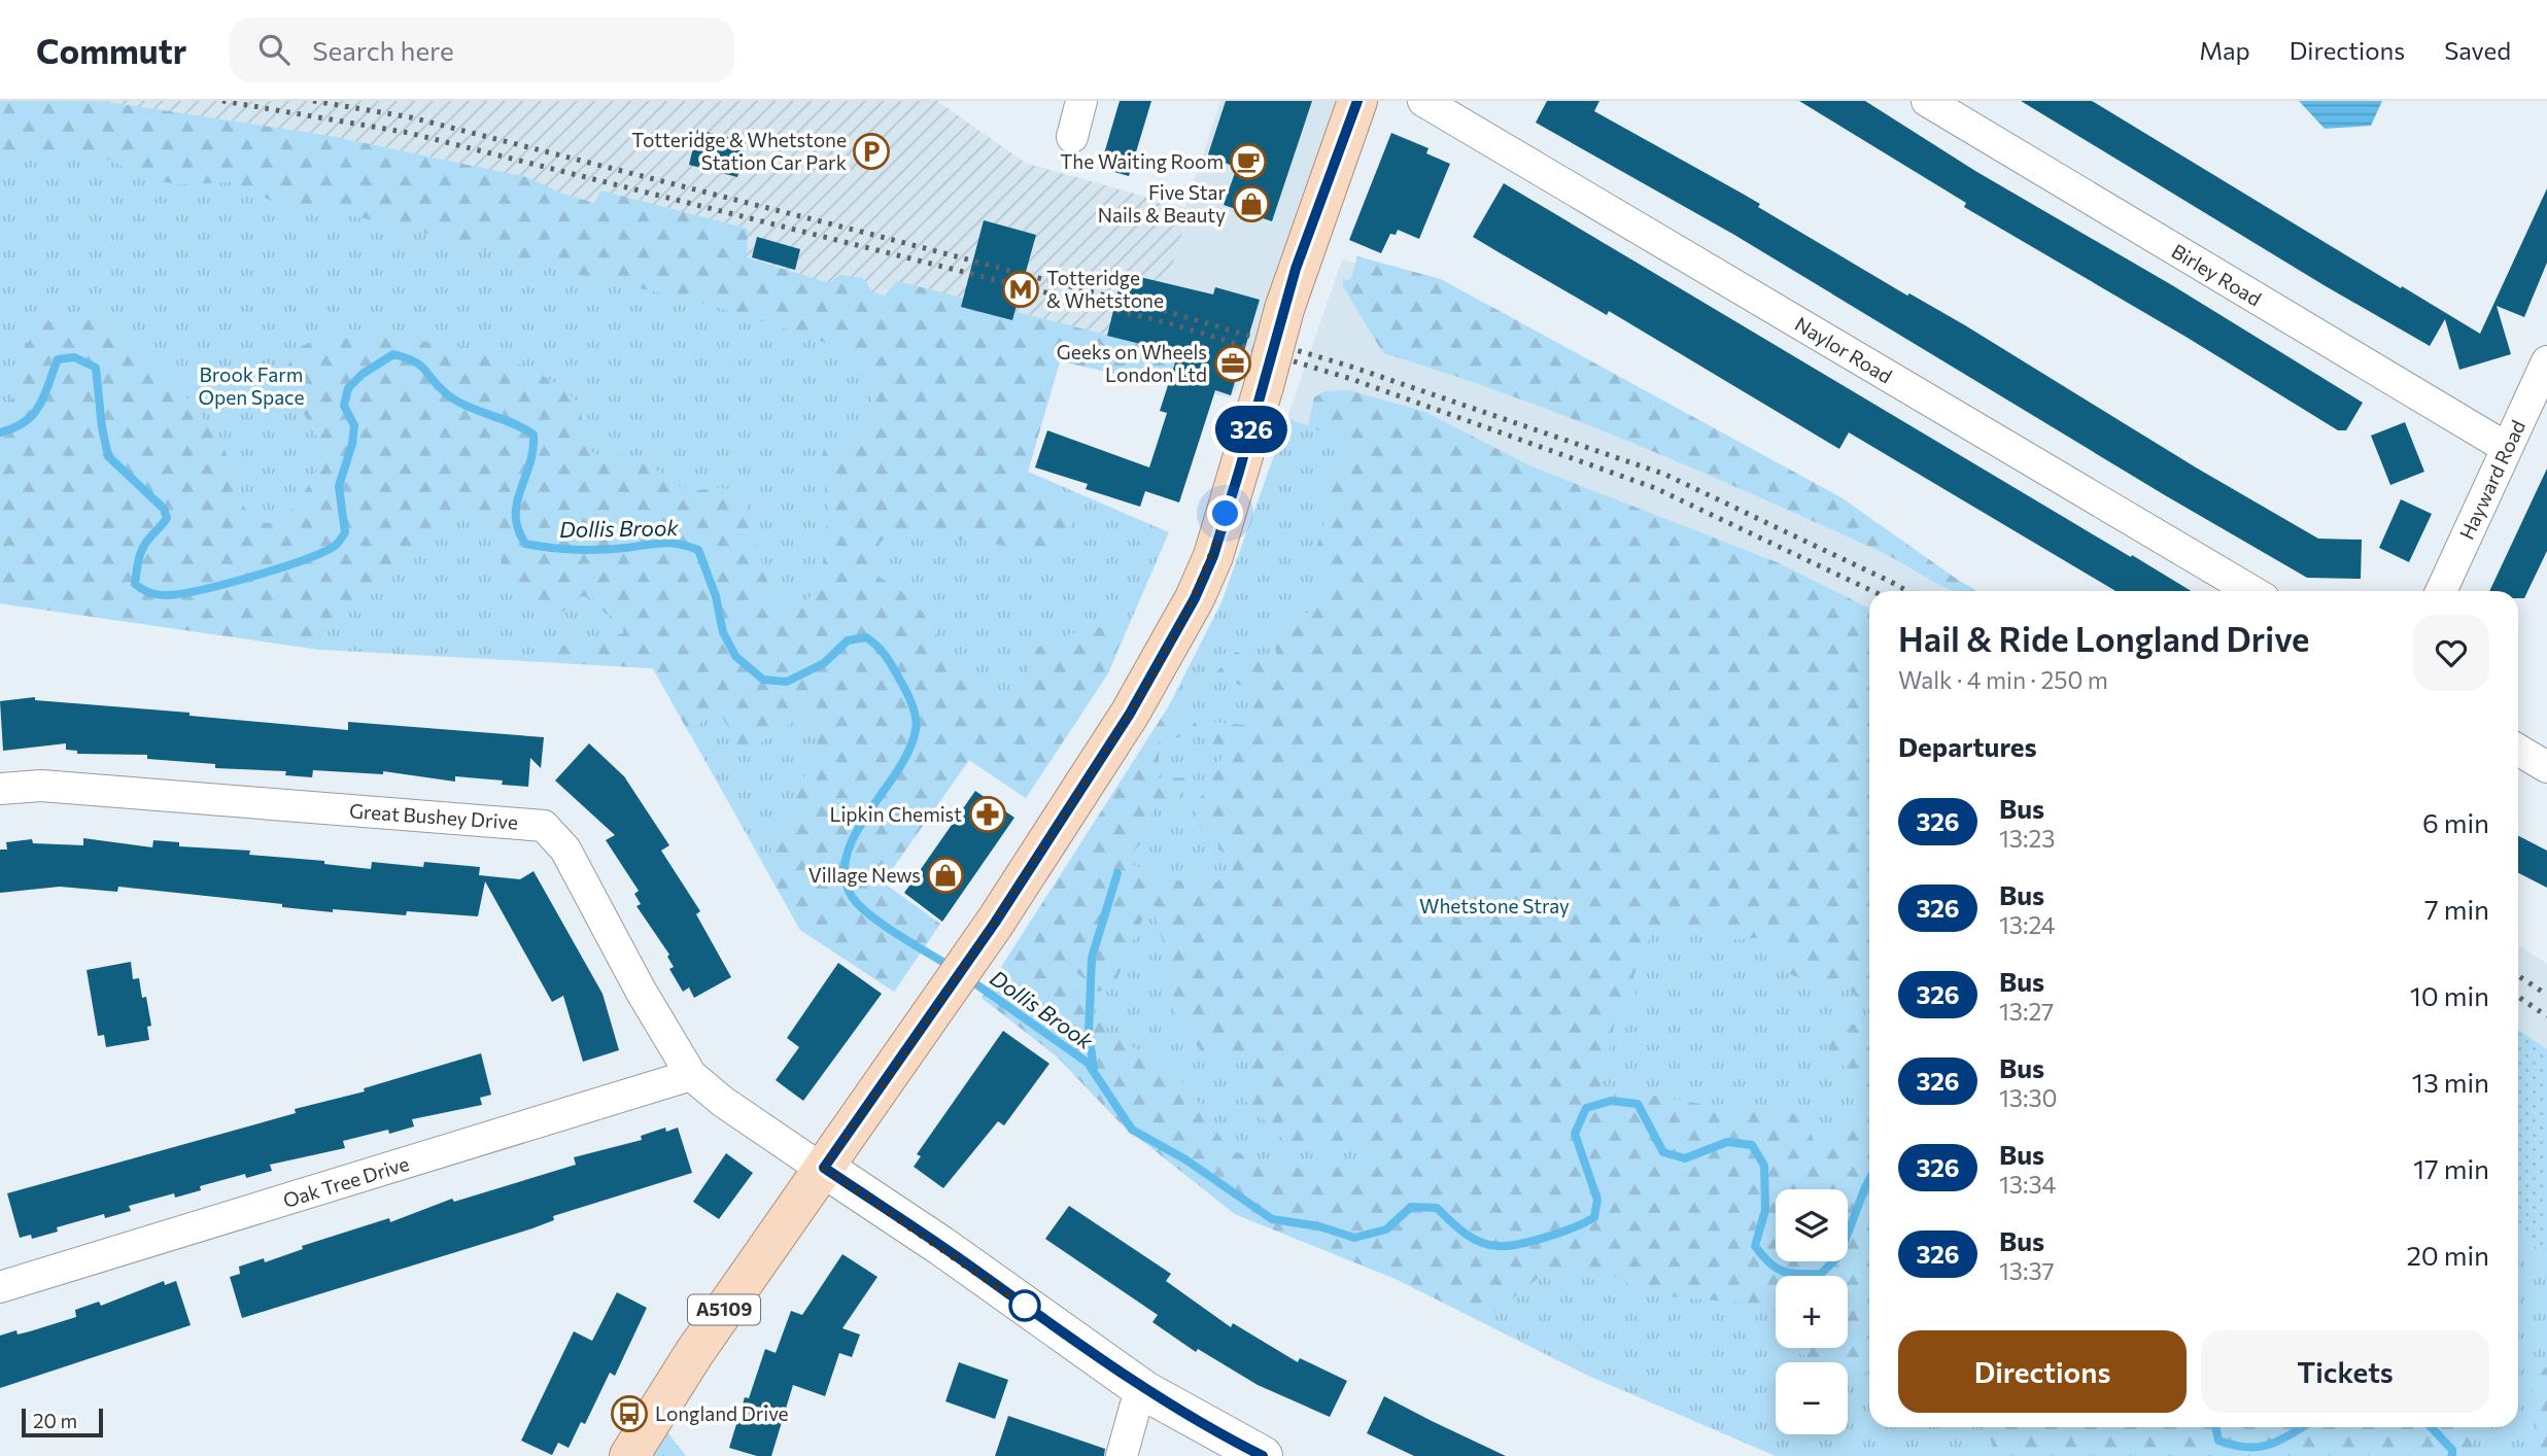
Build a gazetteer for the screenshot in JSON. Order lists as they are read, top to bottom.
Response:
{
  "streets": {
    "main road": ["A5109"],
    "street": [
      "Birley Road",
      "Naylor Road",
      "Hayward Road",
      "Great Bushey Drive",
      "Oak Tree Drive"
    ]
  },
  "crossings": [
    ["Birley Road", "Hayward Road"],
    ["Great Bushey Drive", "Oak Tree Drive"],
    ["Great Bushey Drive", "A5109"]
  ],
  "water": ["Dollis Brook"],
  "parks": ["Brook Farm Open Space", "Whetstone Stray"],
  "places": {
    "parking": ["Totteridge & Whetstone Station Car Park"],
    "cafe": ["The Waiting Room"],
    "shop": ["Five Star Nails & Beauty", "Village News"],
    "metro station": ["Totteridge & Whetstone"],
    "office": ["Geeks on Wheels London Ltd"],
    "pharmacy": ["Lipkin Chemist"],
    "bus stop": ["Longland Drive"]
  },
  "lines": ["bus line 326"],
  "scale_bar": "20 m",
  "page": {
    "header": "Commutr",
    "search": "Search here",
    "nav": ["Map", "Directions", "Saved"],
    "on_map": "326",
    "heading": [
      ["Hail & Ride Longland Drive", "Walk · 4 min · 250 m"],
      "Departures"
    ],
    "list": [
      {
        "mark": "326",
        "name": "Bus",
        "note": "13:23",
        "value": "6 min"
      },
      {
        "mark": "326",
        "name": "Bus",
        "note": "13:24",
        "value": "7 min"
      },
      {
        "mark": "326",
        "name": "Bus",
        "note": "13:27",
        "value": "10 min"
      },
      {
        "mark": "326",
        "name": "Bus",
        "note": "13:30",
        "value": "13 min"
      },
      {
        "mark": "326",
        "name": "Bus",
        "note": "13:34",
        "value": "17 min"
      },
      {
        "mark": "326",
        "name": "Bus",
        "note": "13:37",
        "value": "20 min"
      }
    ],
    "map_buttons": ["+", "−"],
    "buttons": ["Directions", "Tickets"],
    "scale": "20 m"
  }
}
